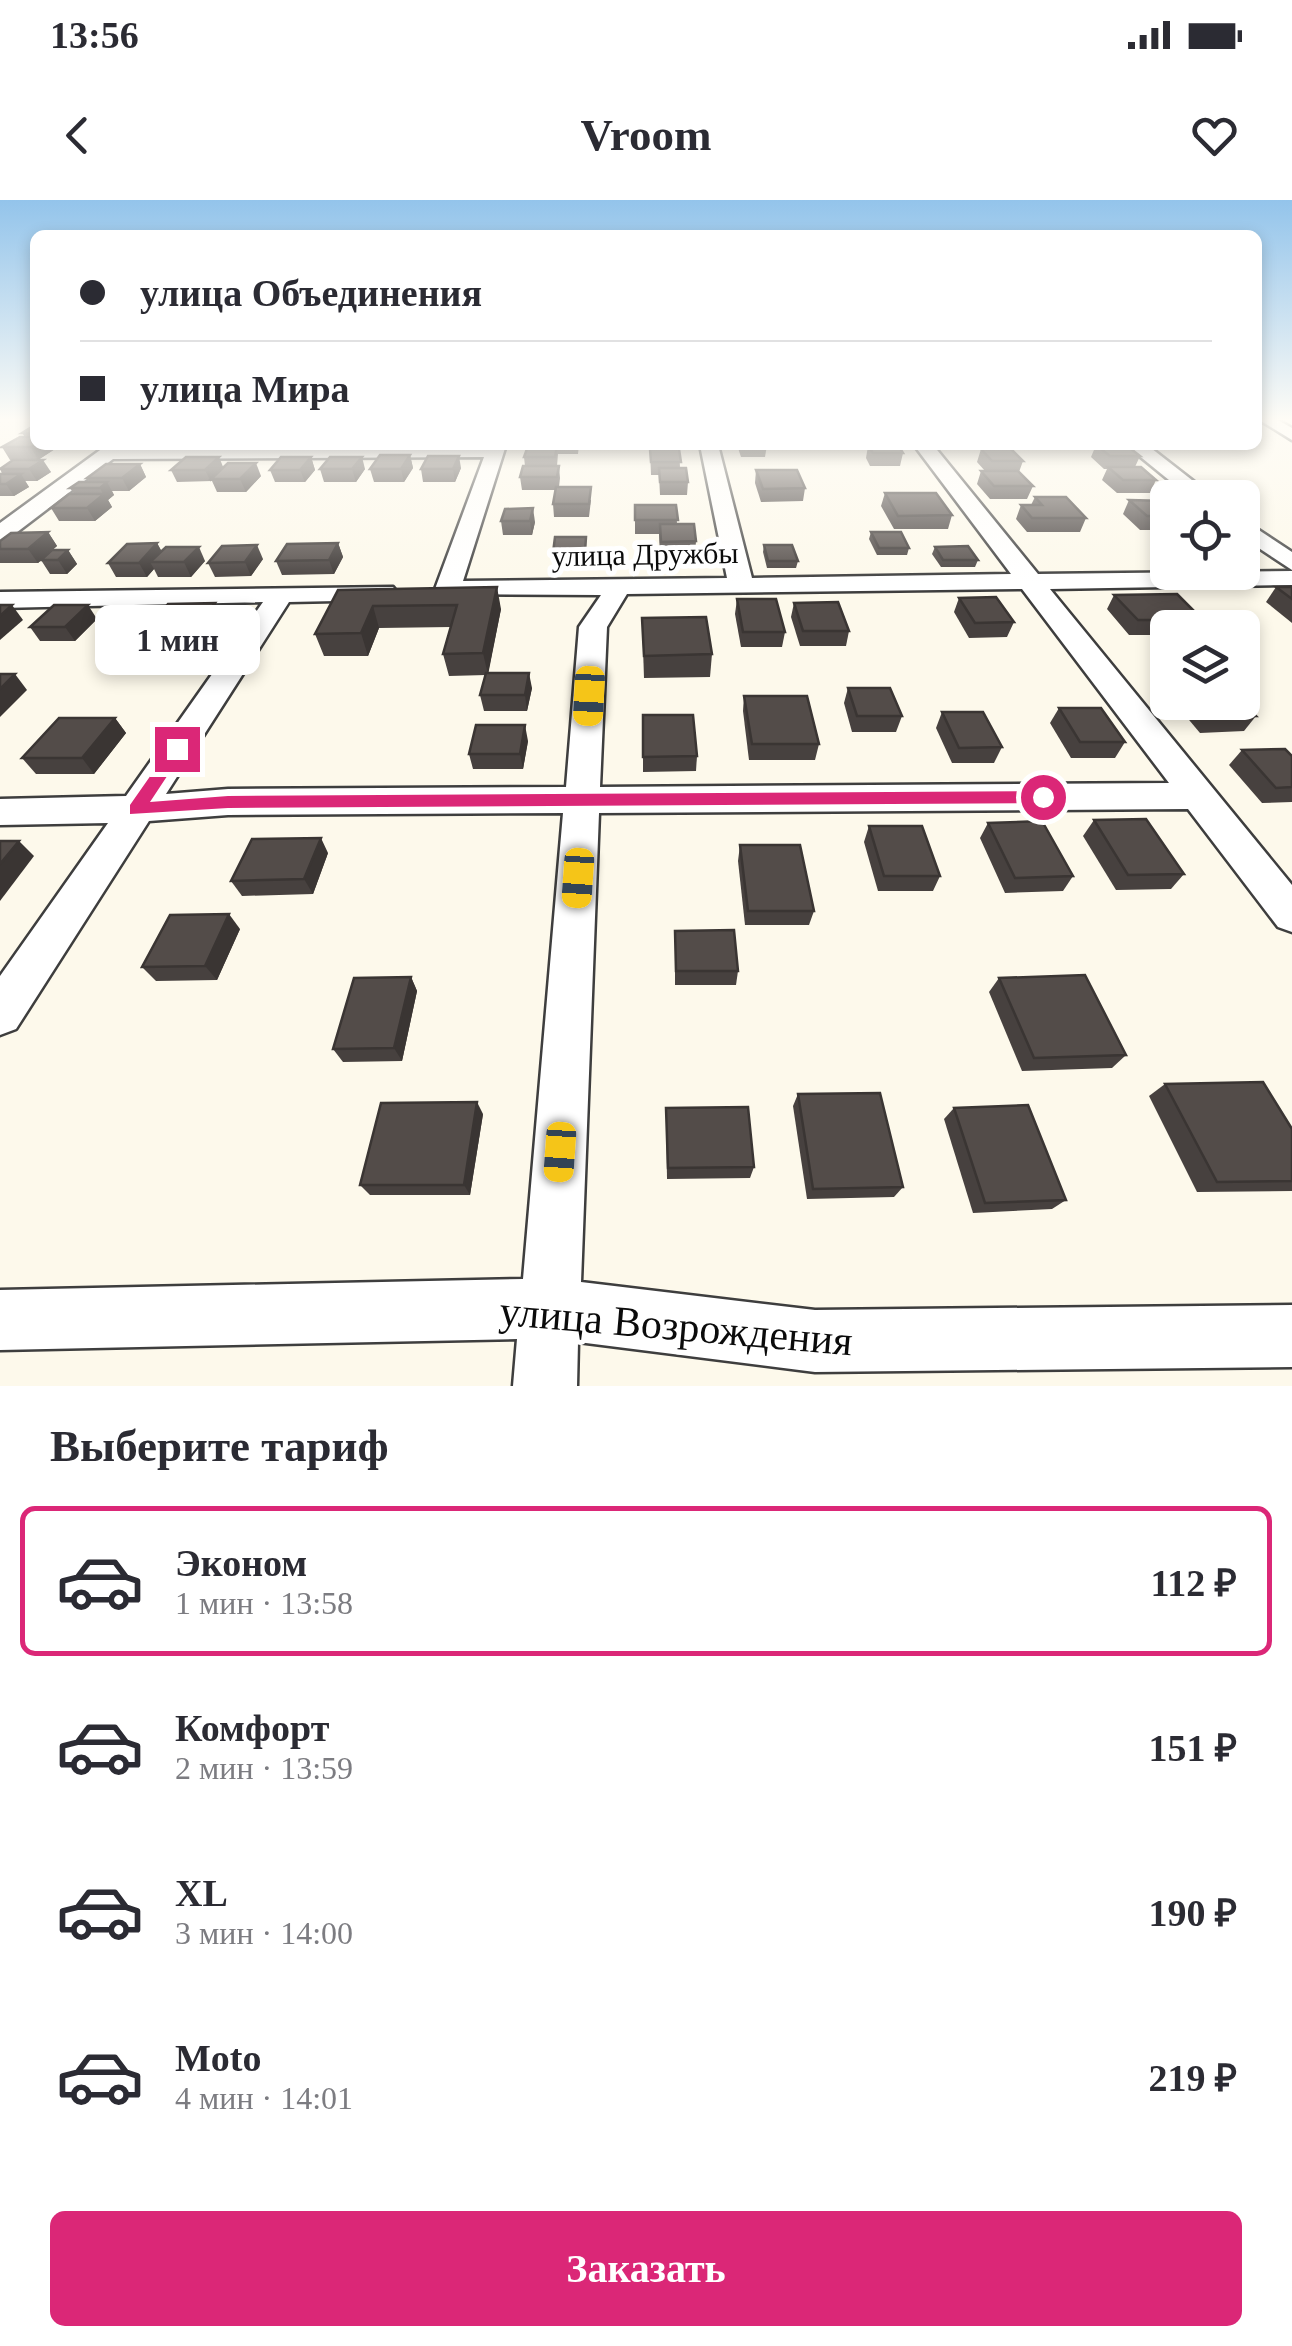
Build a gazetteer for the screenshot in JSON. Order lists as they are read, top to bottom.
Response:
{
  "streets": {
    "street": ["улица Дружбы", "улица Возрождения"]
  },
  "page": {
    "status": "13:56",
    "header": "Vroom",
    "banner": ["улица Объединения", "улица Мира"],
    "bubble": "1 мин",
    "heading": "Выберите тариф",
    "list": [
      {
        "name": "Эконом",
        "note": "1 мин · 13:58",
        "value": "112 ₽"
      },
      {
        "name": "Комфорт",
        "note": "2 мин · 13:59",
        "value": "151 ₽"
      },
      {
        "name": "XL",
        "note": "3 мин · 14:00",
        "value": "190 ₽"
      },
      {
        "name": "Moto",
        "note": "4 мин · 14:01",
        "value": "219 ₽"
      }
    ],
    "buttons": "Заказать"
  }
}
